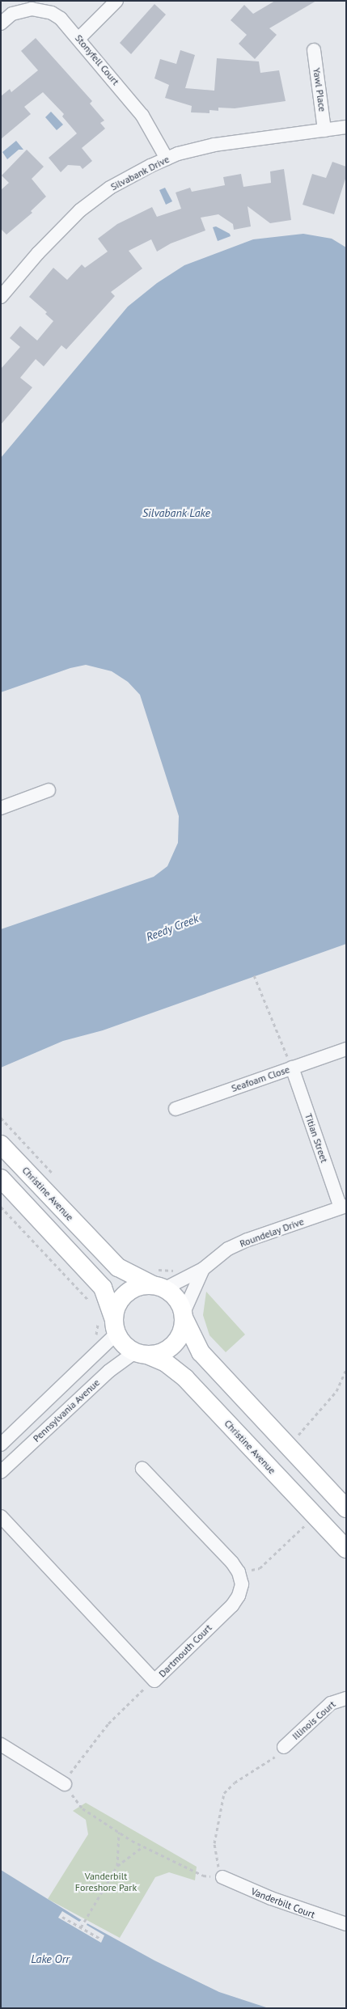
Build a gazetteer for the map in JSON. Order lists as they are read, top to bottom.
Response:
{
  "streets": {
    "main road": ["Christine Avenue"],
    "street": [
      "Stonyfell Court",
      "Yawl Place",
      "Silvabank Drive",
      "Seafoam Close",
      "Titian Street",
      "Roundelay Drive",
      "Pennsylvania Avenue",
      "Dartmouth Court",
      "Illinois Court",
      "Vanderbilt Court"
    ]
  },
  "crossings": [
    ["Stonyfell Court", "Silvabank Drive"],
    ["Yawl Place", "Silvabank Drive"],
    ["Seafoam Close", "Titian Street"],
    ["Titian Street", "Roundelay Drive"],
    ["Christine Avenue", "Roundelay Drive"],
    ["Christine Avenue", "Pennsylvania Avenue"],
    ["Roundelay Drive", "Pennsylvania Avenue"]
  ],
  "water": ["Silvabank Lake", "Reedy Creek", "Lake Orr"],
  "parks": ["Vanderbilt Foreshore Park"]
}
